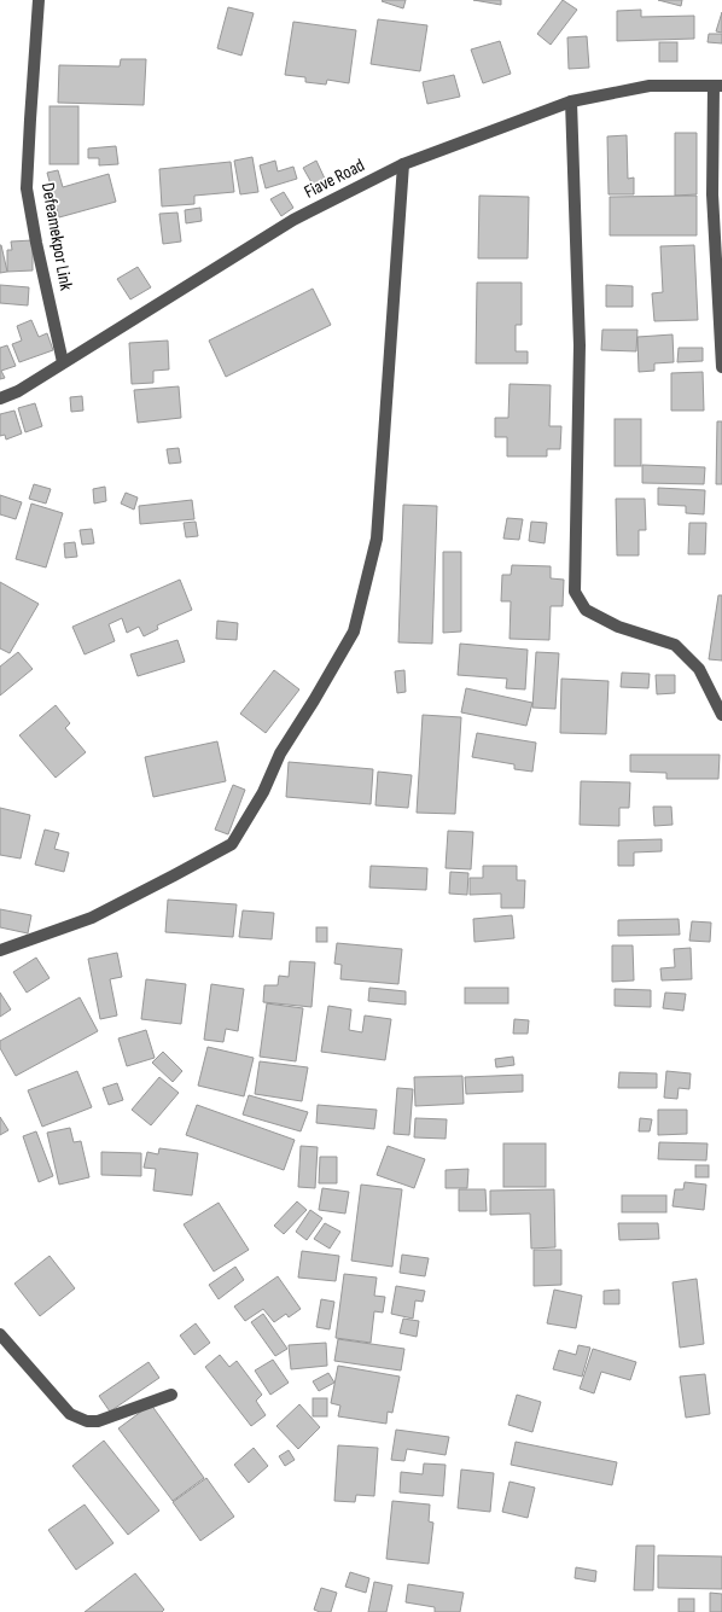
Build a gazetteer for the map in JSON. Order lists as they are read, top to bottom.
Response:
{
  "streets": {
    "street": ["Fiave Road", "Defeamekpor Link"]
  },
  "crossings": [
    ["Fiave Road", "Defeamekpor Link"]
  ]
}
